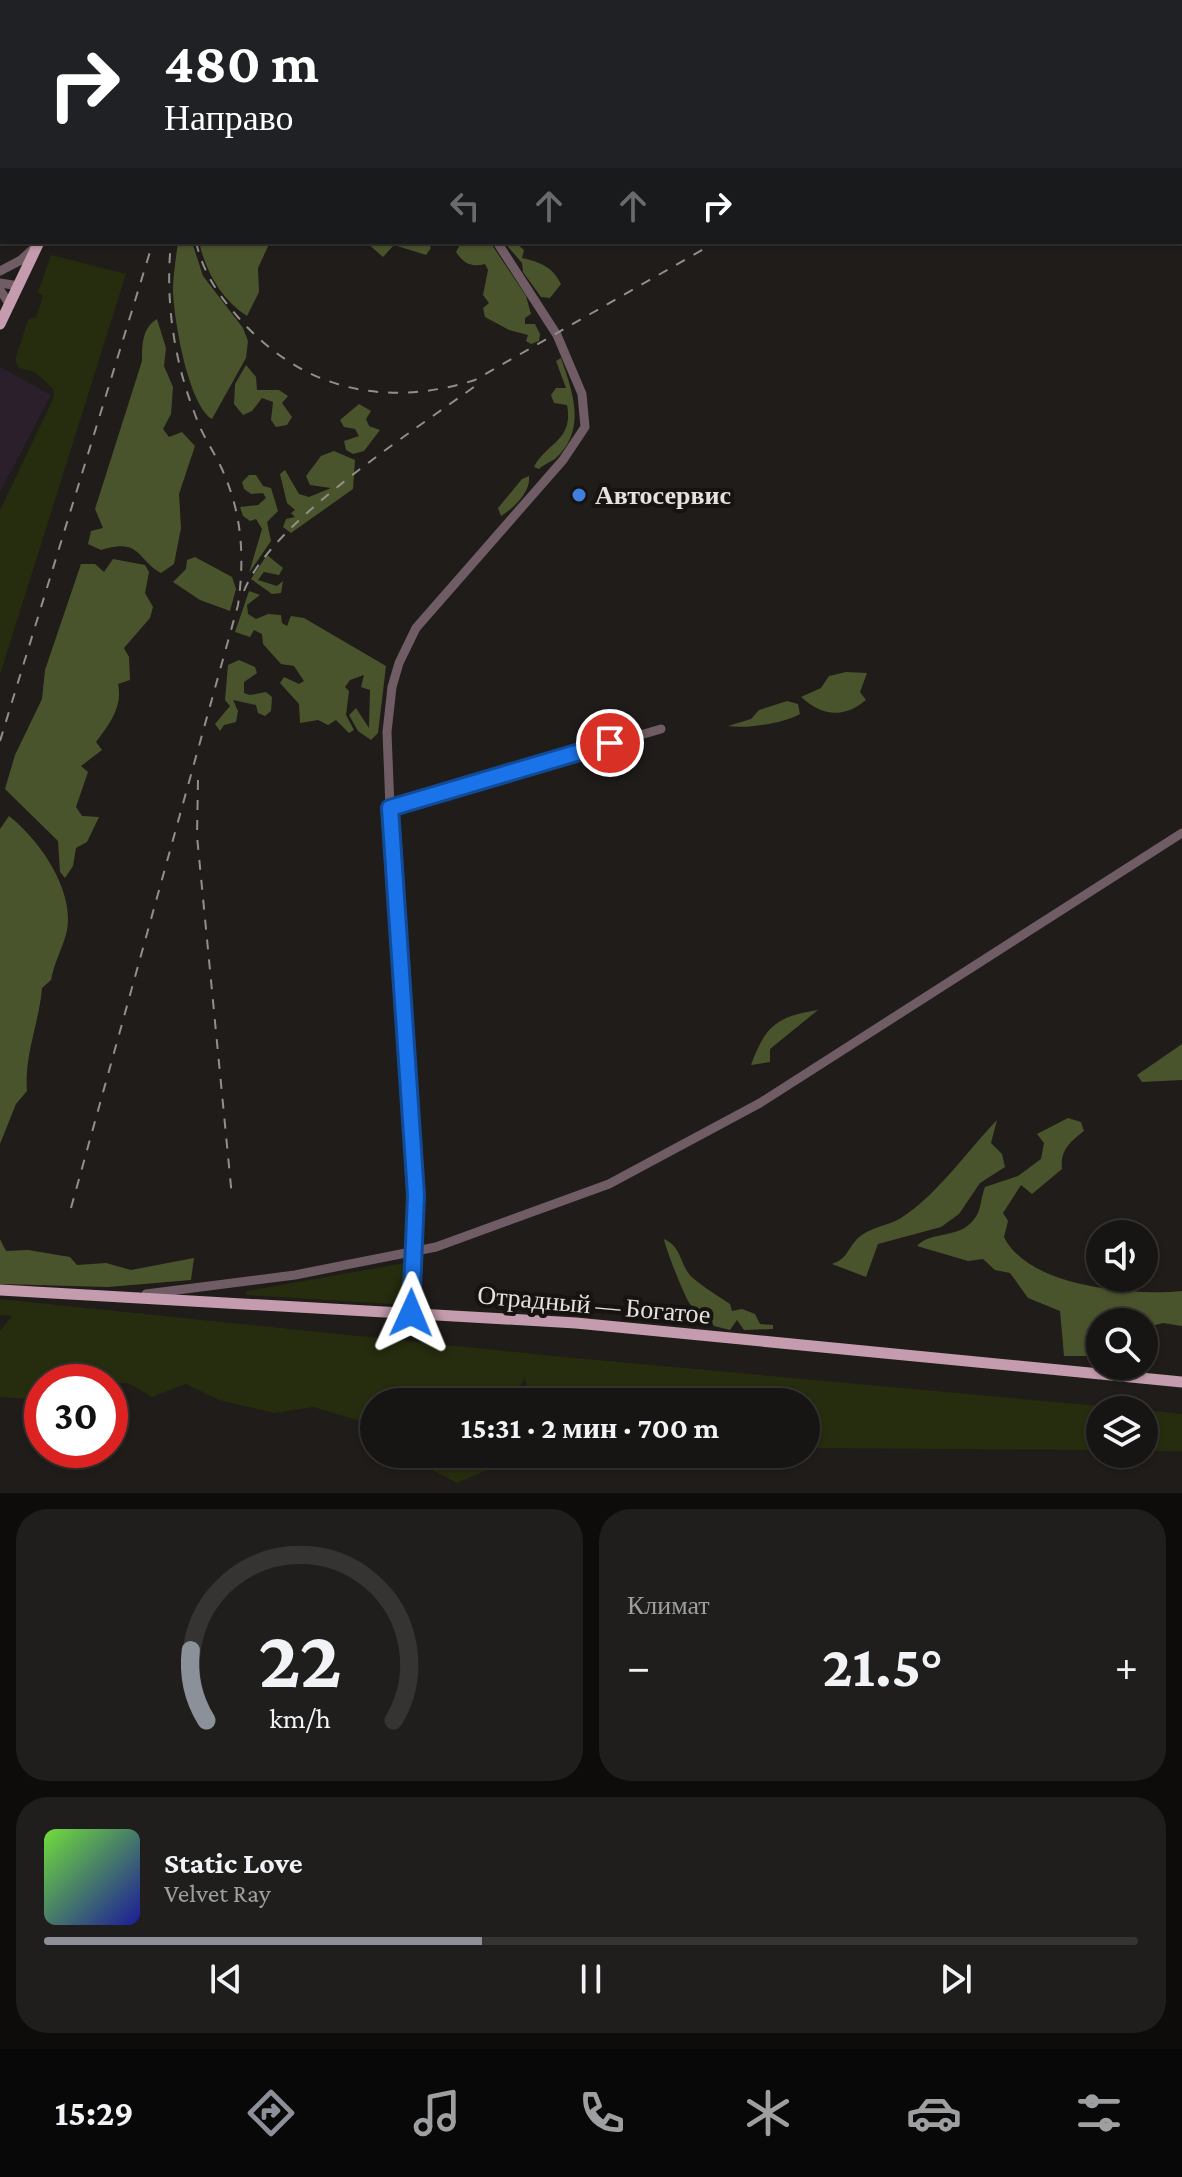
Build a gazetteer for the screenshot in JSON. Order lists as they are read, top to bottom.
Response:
{
  "streets": {
    "main road": ["Отрадный — Богатое"]
  },
  "places": ["Автосервис"],
  "page": {
    "turn": ["480 m", "Направо"],
    "limit": "30",
    "trip": "15:31 · 2 мин · 700 m",
    "tile": "Климат",
    "heat": ["−", "21.5°", "+"],
    "song": ["Static Love", "Velvet Ray"],
    "tabs": "15:29",
    "gauge": ["22", "km/h"]
  }
}
